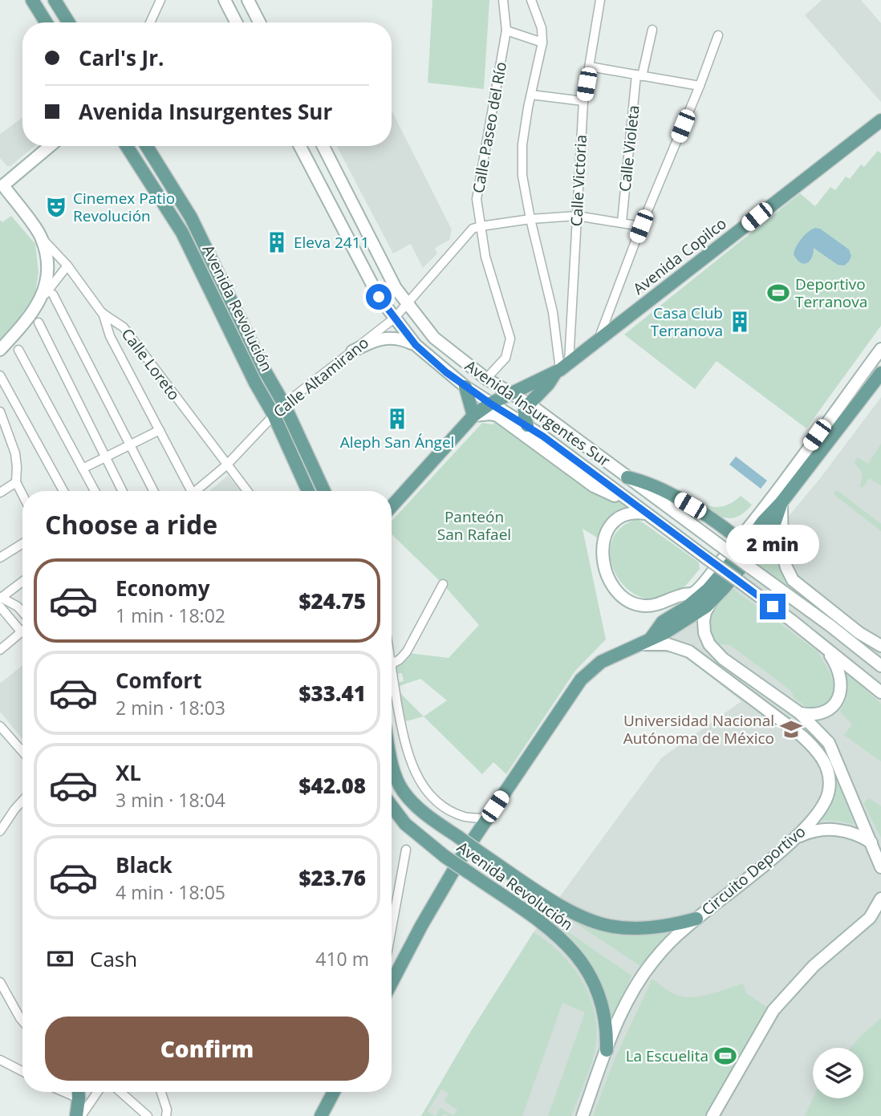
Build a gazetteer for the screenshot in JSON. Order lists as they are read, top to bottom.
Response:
{
  "streets": {
    "main road": [
      "Avenida Copilco",
      "Avenida Revolución",
      "Avenida Insurgentes Sur",
      "Circuito Deportivo"
    ],
    "street": [
      "Calle Paseo del Río",
      "Calle Violeta",
      "Calle Victoria",
      "Calle Loreto",
      "Calle Altamirano"
    ]
  },
  "crossings": [
    ["Calle Paseo del Río", "Avenida Insurgentes Sur"],
    ["Calle Victoria", "Avenida Copilco"],
    ["Avenida Copilco", "Avenida Insurgentes Sur"],
    ["Avenida Revolución", "Calle Altamirano"],
    ["Avenida Revolución", "Circuito Deportivo"],
    ["Calle Loreto", "Calle Altamirano"],
    ["Calle Altamirano", "Avenida Insurgentes Sur"]
  ],
  "parks": ["Panteón San Rafael"],
  "places": {
    "theatre": ["Cinemex Patio Revolución"],
    "building": ["Eleva 2411", "Casa Club Terranova", "Aleph San Ángel"],
    "sports": ["Deportivo Terranova", "La Escuelita"],
    "school or university": ["Universidad Nacional Autónoma de México"]
  },
  "page": {
    "banner": ["Carl's Jr.", "Avenida Insurgentes Sur"],
    "heading": "Choose a ride",
    "bubble": "2 min",
    "list": [
      {
        "name": "Economy",
        "note": "1 min · 18:02",
        "value": "$24.75"
      },
      {
        "name": "Comfort",
        "note": "2 min · 18:03",
        "value": "$33.41"
      },
      {
        "name": "XL",
        "note": "3 min · 18:04",
        "value": "$42.08"
      },
      {
        "name": "Black",
        "note": "4 min · 18:05",
        "value": "$23.76"
      }
    ],
    "pay": ["Cash", "410 m"],
    "buttons": "Confirm"
  }
}
